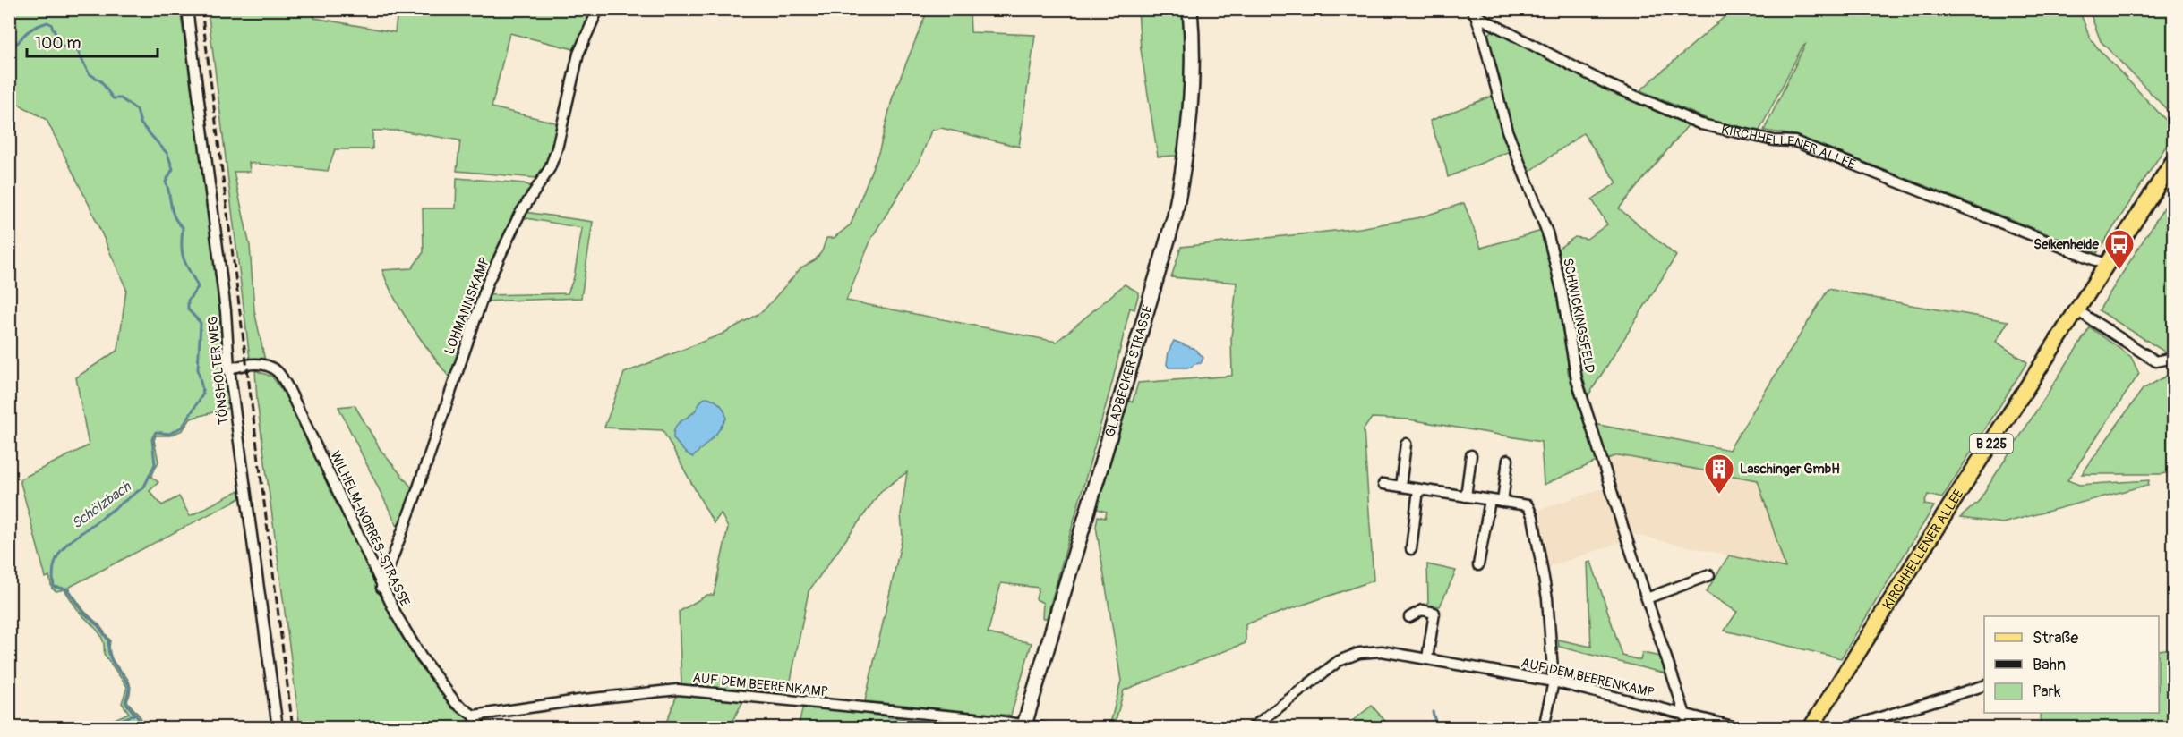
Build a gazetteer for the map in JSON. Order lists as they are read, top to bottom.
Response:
{
  "streets": {
    "main road": ["KIRCHHELLENER ALLEE", "GLADBECKER STRASSE", "B 225"],
    "street": [
      "LOHMANNSKAMP",
      "SCHWICKINGSFELD",
      "TÖNSHOLTER WEG",
      "WILHELM-NORRES-STRASSE",
      "AUF DEM BEERENKAMP"
    ]
  },
  "crossings": [
    ["KIRCHHELLENER ALLEE", "SCHWICKINGSFELD"],
    ["LOHMANNSKAMP", "WILHELM-NORRES-STRASSE"],
    ["SCHWICKINGSFELD", "AUF DEM BEERENKAMP"],
    ["TÖNSHOLTER WEG", "WILHELM-NORRES-STRASSE"],
    ["GLADBECKER STRASSE", "AUF DEM BEERENKAMP"],
    ["WILHELM-NORRES-STRASSE", "AUF DEM BEERENKAMP"]
  ],
  "water": ["Schölzbach"],
  "places": {
    "bus stop": ["Seikenheide"],
    "building": ["Laschinger GmbH"]
  },
  "legend": ["Straße", "Bahn", "Park"],
  "scale_bar": "100 m"
}
